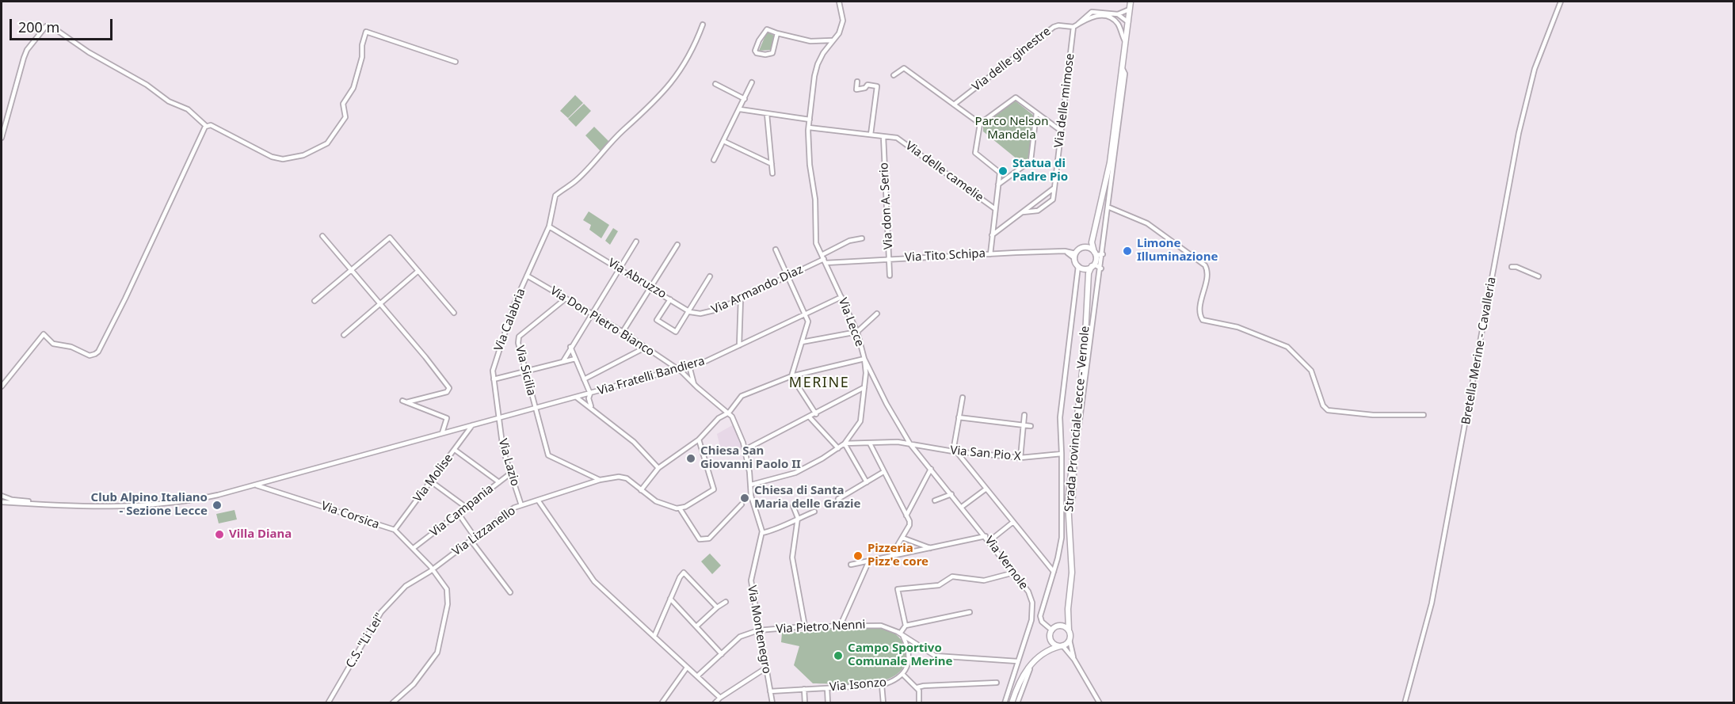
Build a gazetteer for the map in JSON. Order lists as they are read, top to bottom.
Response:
{
  "streets": {
    "main road": ["Strada Provinciale Lecce - Vernole"],
    "street": [
      "Via delle ginestre",
      "Via delle mimose",
      "Via delle camelie",
      "Via don A. Serio",
      "Via Tito Schipa",
      "Via Abruzzo",
      "Via Armando Diaz",
      "Via Calabria",
      "Via Don Pietro Bianco",
      "Via Lecce",
      "Bretella Merine - Cavalleria",
      "Via Sicilia",
      "Via Fratelli Bandiera",
      "Via San Pio X",
      "Via Lazio",
      "Via Molise",
      "Via Campania",
      "Via Corsica",
      "Via Lizzanello",
      "Via Vernole",
      "Via Pietro Nenni",
      "Via Montenegro",
      "C.S. \"Li Lei\"",
      "Via Isonzo"
    ]
  },
  "crossings": [
    ["Via delle ginestre", "Via delle mimose"],
    ["Via delle camelie", "Via don A. Serio"],
    ["Via delle camelie", "Via Lecce"],
    ["Via don A. Serio", "Via Tito Schipa"],
    ["Via Tito Schipa", "Via Armando Diaz"],
    ["Via Tito Schipa", "Via Lecce"],
    ["Via Tito Schipa", "Strada Provinciale Lecce - Vernole"],
    ["Via Abruzzo", "Via Armando Diaz"],
    ["Via Abruzzo", "Via Calabria"],
    ["Via Armando Diaz", "Via Lecce"],
    ["Via Calabria", "Via Don Pietro Bianco"],
    ["Via Calabria", "Via Fratelli Bandiera"],
    ["Via Calabria", "Via Lazio"],
    ["Via Don Pietro Bianco", "Via Sicilia"],
    ["Via Don Pietro Bianco", "Via Fratelli Bandiera"],
    ["Via Lecce", "Via Fratelli Bandiera"],
    ["Via Lecce", "Via Vernole"],
    ["Via Sicilia", "Via Fratelli Bandiera"],
    ["Via Sicilia", "Via Lizzanello"],
    ["Via Fratelli Bandiera", "Via Lazio"],
    ["Via Fratelli Bandiera", "Via Molise"],
    ["Via Fratelli Bandiera", "Via Corsica"],
    ["Via San Pio X", "Via Vernole"],
    ["Via Lazio", "Via Campania"],
    ["Via Lazio", "Via Lizzanello"],
    ["Via Molise", "Via Corsica"],
    ["Via Campania", "Via Corsica"],
    ["Via Corsica", "Via Lizzanello"],
    ["Via Corsica", "C.S. \"Li Lei\""],
    ["Via Lizzanello", "C.S. \"Li Lei\""],
    ["Via Vernole", "Via Pietro Nenni"],
    ["Via Pietro Nenni", "Via Montenegro"],
    ["Via Pietro Nenni", "Via Isonzo"],
    ["Via Montenegro", "Via Isonzo"]
  ],
  "districts": ["MERINE"],
  "parks": ["Parco Nelson Mandela"],
  "places": [
    "Statua di Padre Pio",
    "Limone Illuminazione",
    "Chiesa San Giovanni Paolo II",
    "Chiesa di Santa Maria delle Grazie",
    "Club Alpino Italiano - Sezione Lecce",
    "Villa Diana",
    "Pizzeria Pizz'e core",
    "Campo Sportivo Comunale Merine"
  ],
  "scale_bar": "200 m"
}
